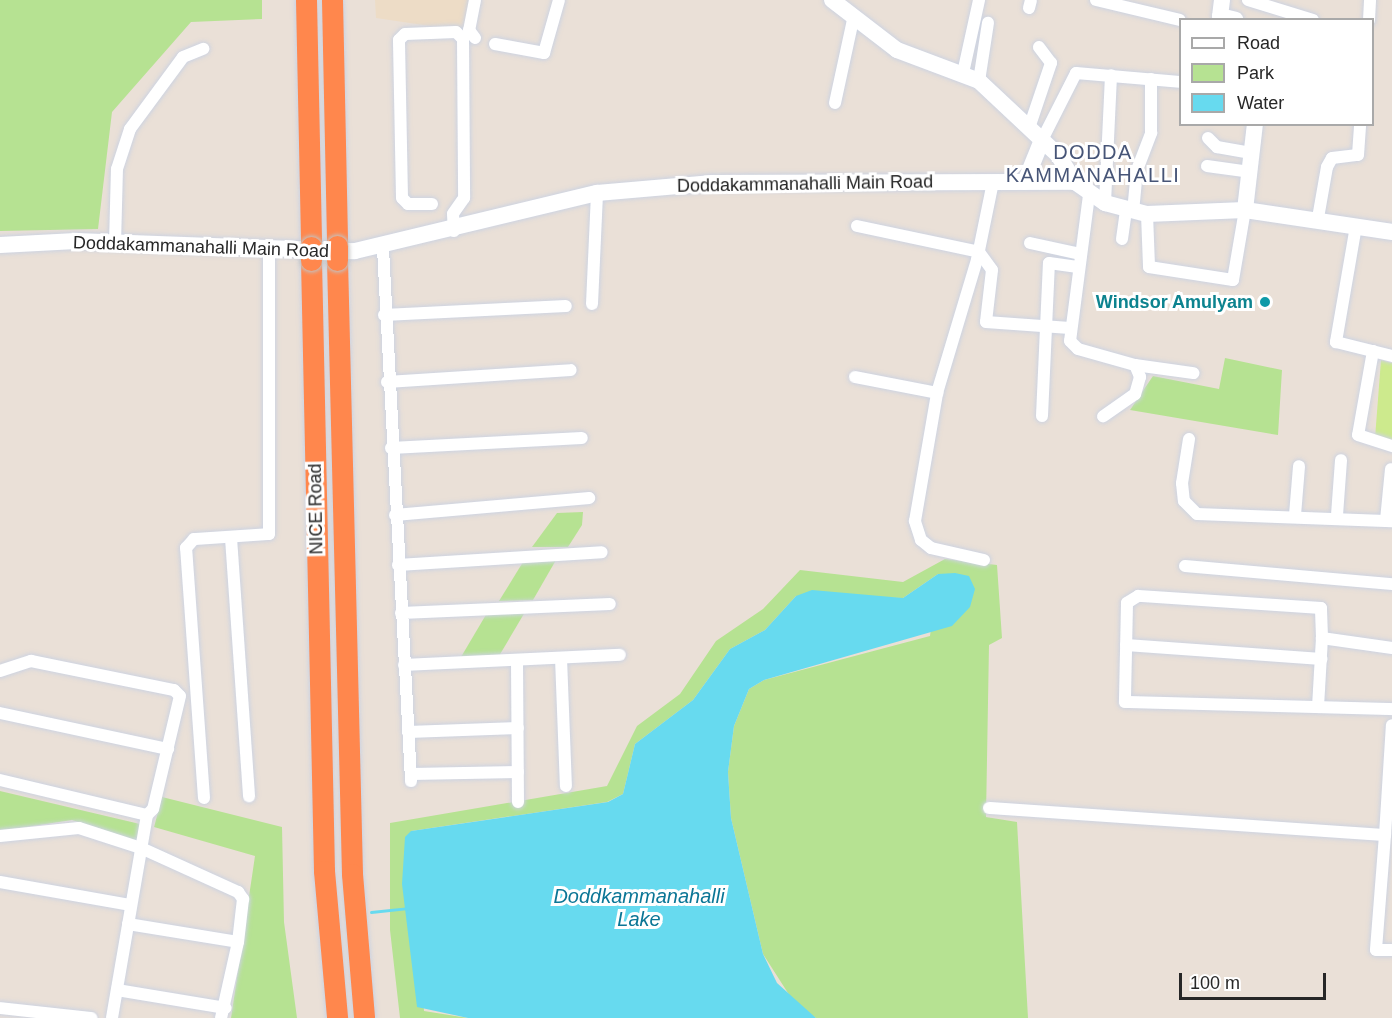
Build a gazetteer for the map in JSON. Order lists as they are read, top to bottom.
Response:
{
  "streets": {
    "highway": ["NICE Road"],
    "street": ["Doddakammanahalli Main Road"]
  },
  "districts": ["DODDA KAMMANAHALLI"],
  "water": ["Doddkammanahalli Lake"],
  "places": ["Windsor Amulyam"],
  "legend": ["Road", "Park", "Water"],
  "scale_bar": "100 m"
}
